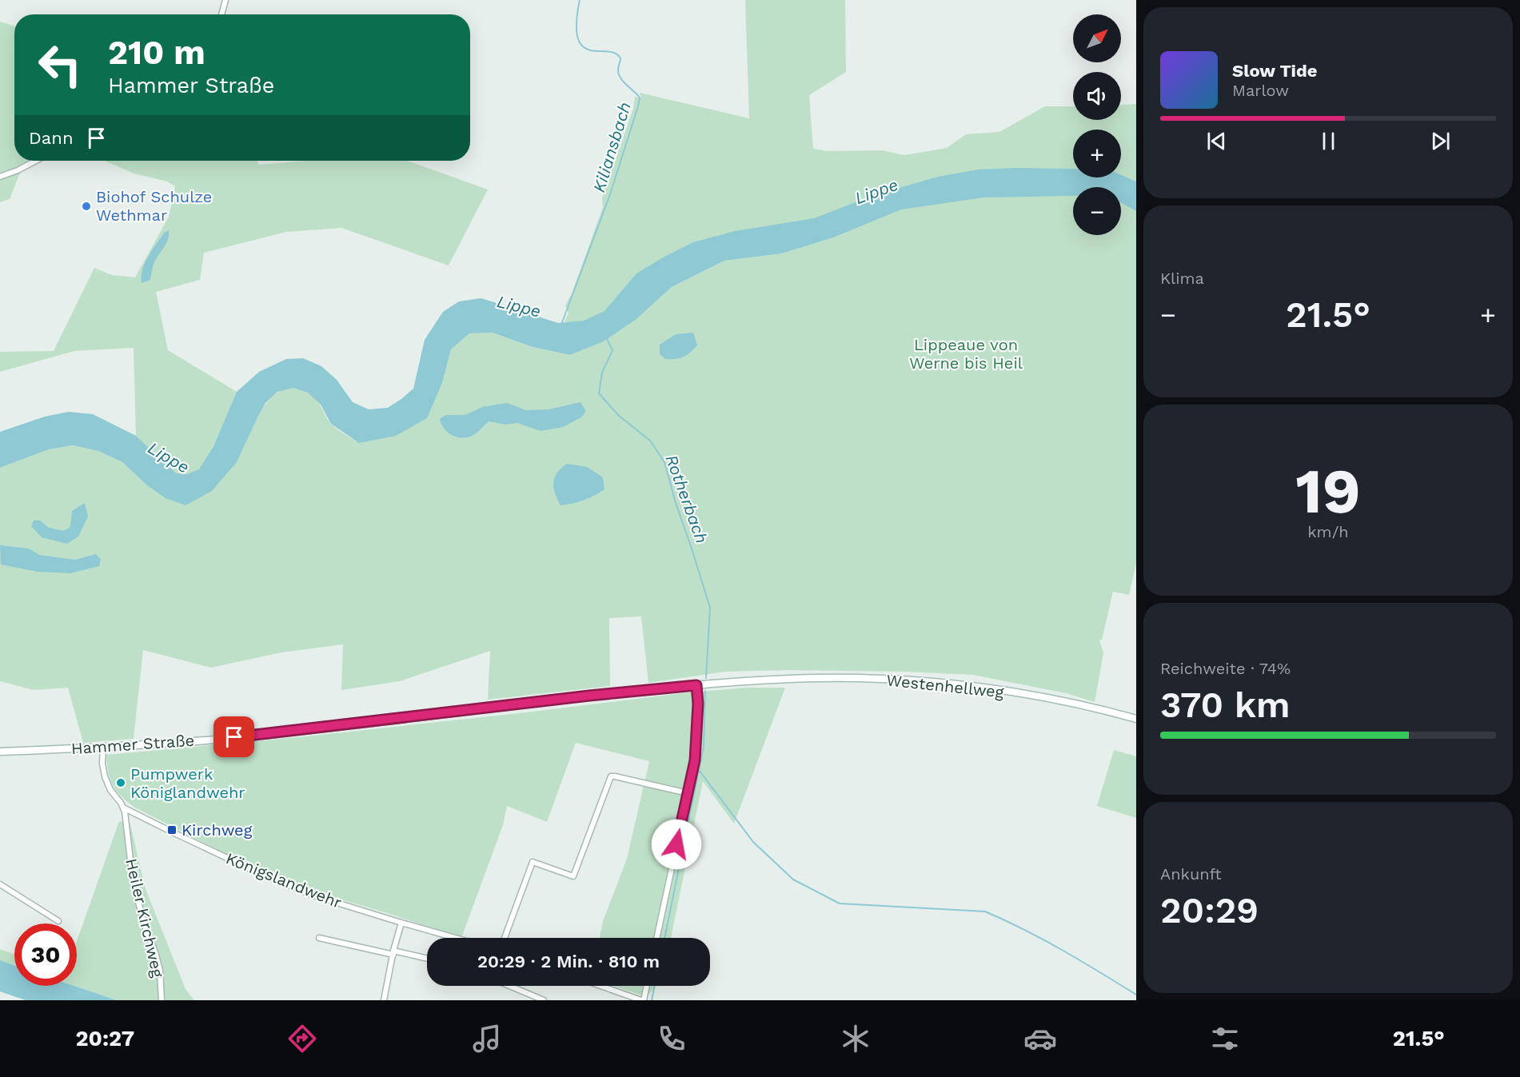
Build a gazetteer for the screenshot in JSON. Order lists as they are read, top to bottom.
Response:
{
  "streets": {
    "main road": ["Westenhellweg", "Hammer Straße"],
    "street": ["Königslandwehr", "Heiler Kirchweg"]
  },
  "crossings": [
    ["Westenhellweg", "Hammer Straße"],
    ["Hammer Straße", "Königslandwehr"],
    ["Königslandwehr", "Heiler Kirchweg"]
  ],
  "water": ["Kiliansbach", "Lippe", "Rotherbach"],
  "parks": ["Lippeaue von Werne bis Heil"],
  "places": {
    "other": ["Biohof Schulze Wethmar", "Pumpwerk Königlandwehr"],
    "transit": ["Kirchweg"]
  },
  "north": "top right",
  "page": {
    "map_buttons": ["+", "−"],
    "turn": ["210 m", "Hammer Straße"],
    "song": ["Slow Tide", "Marlow"],
    "then": "Dann",
    "tile": [
      "Klima",
      ["19", "km/h"],
      ["Reichweite · 74%", "370 km"],
      ["Ankunft", "20:29"]
    ],
    "heat": ["−", "21.5°", "+"],
    "limit": "30",
    "trip": "20:29 · 2 Min. · 810 m",
    "tabs": ["20:27", "21.5°"]
  }
}
